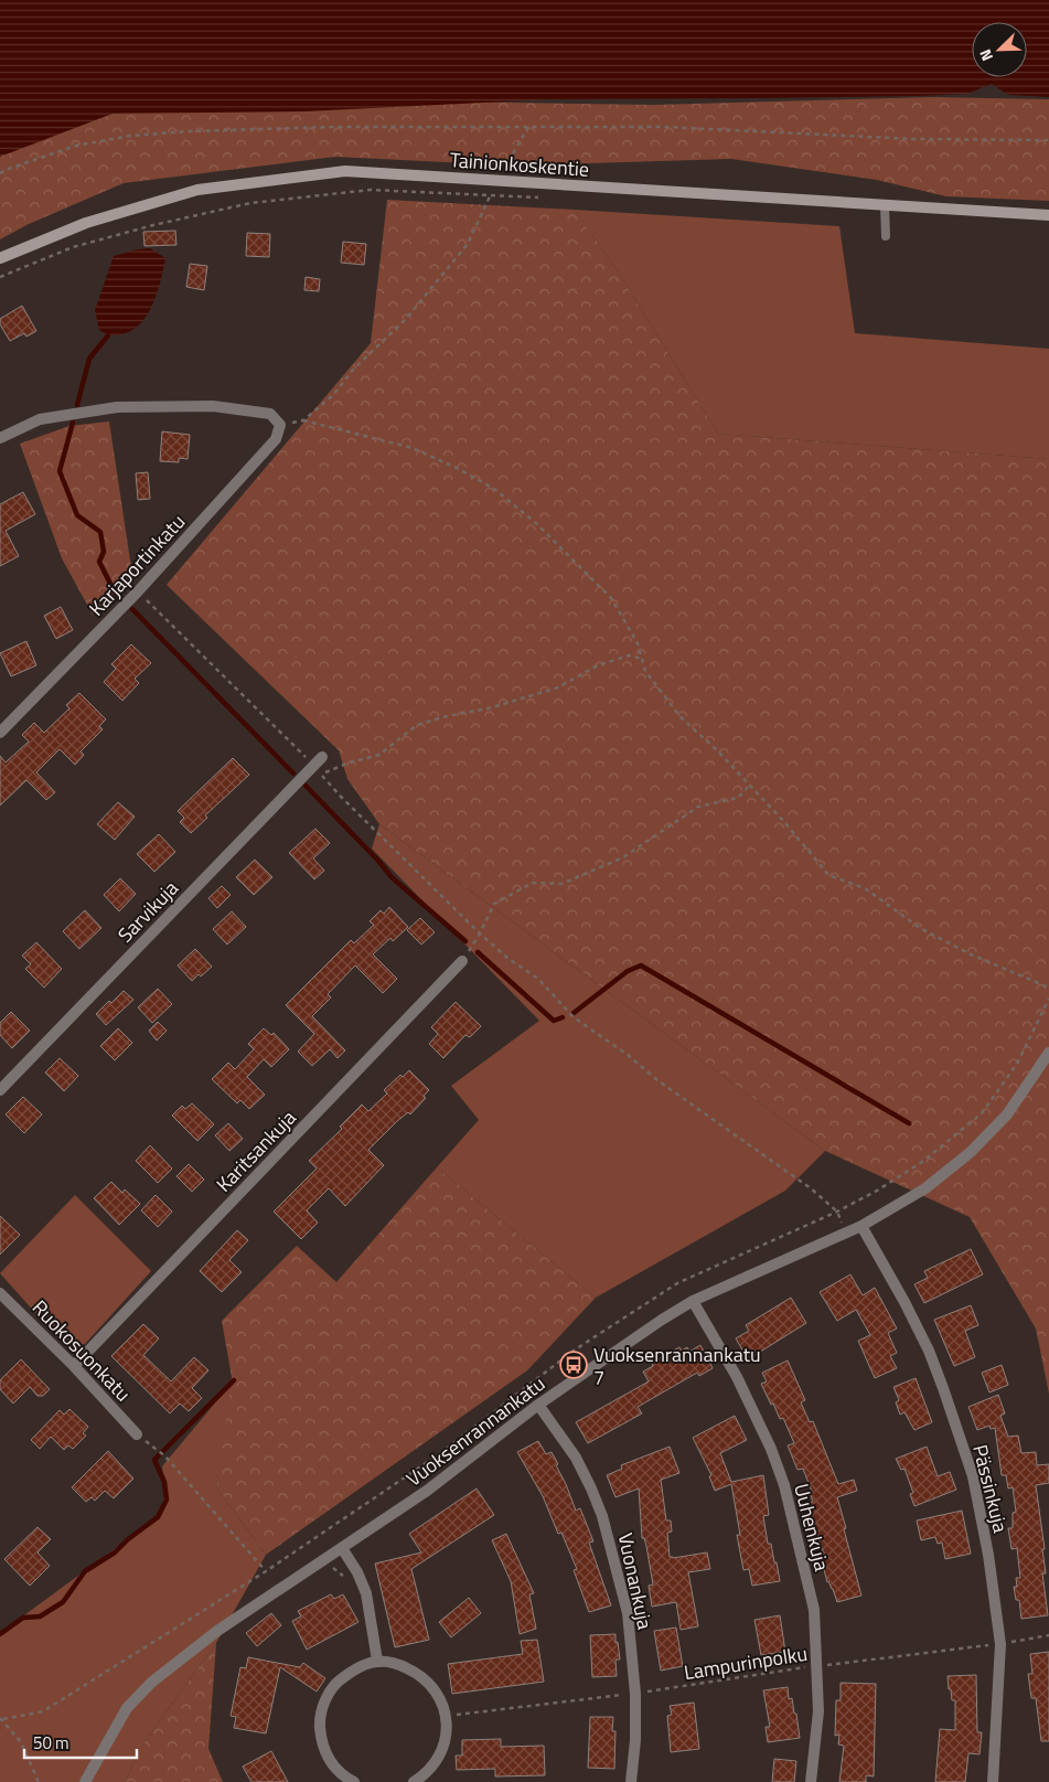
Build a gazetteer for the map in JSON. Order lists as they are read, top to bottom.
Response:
{
  "streets": {
    "main road": ["Tainionkoskentie"],
    "street": [
      "Karjaportinkatu",
      "Sarvikuja",
      "Karitsankuja",
      "Ruokosuonkatu",
      "Vuoksenrannankatu",
      "Pässinkuja",
      "Uuhenkuja",
      "Vuonankuja"
    ],
    "path": ["Lampurinpolku"]
  },
  "crossings": [
    ["Karitsankuja", "Ruokosuonkatu"],
    ["Vuoksenrannankatu", "Pässinkuja"],
    ["Vuoksenrannankatu", "Uuhenkuja"],
    ["Vuoksenrannankatu", "Vuonankuja"],
    ["Pässinkuja", "Lampurinpolku"],
    ["Uuhenkuja", "Lampurinpolku"],
    ["Vuonankuja", "Lampurinpolku"]
  ],
  "places": {
    "bus stop": ["Vuoksenrannankatu 7"]
  },
  "scale_bar": "50 m",
  "north": "bottom left"
}
